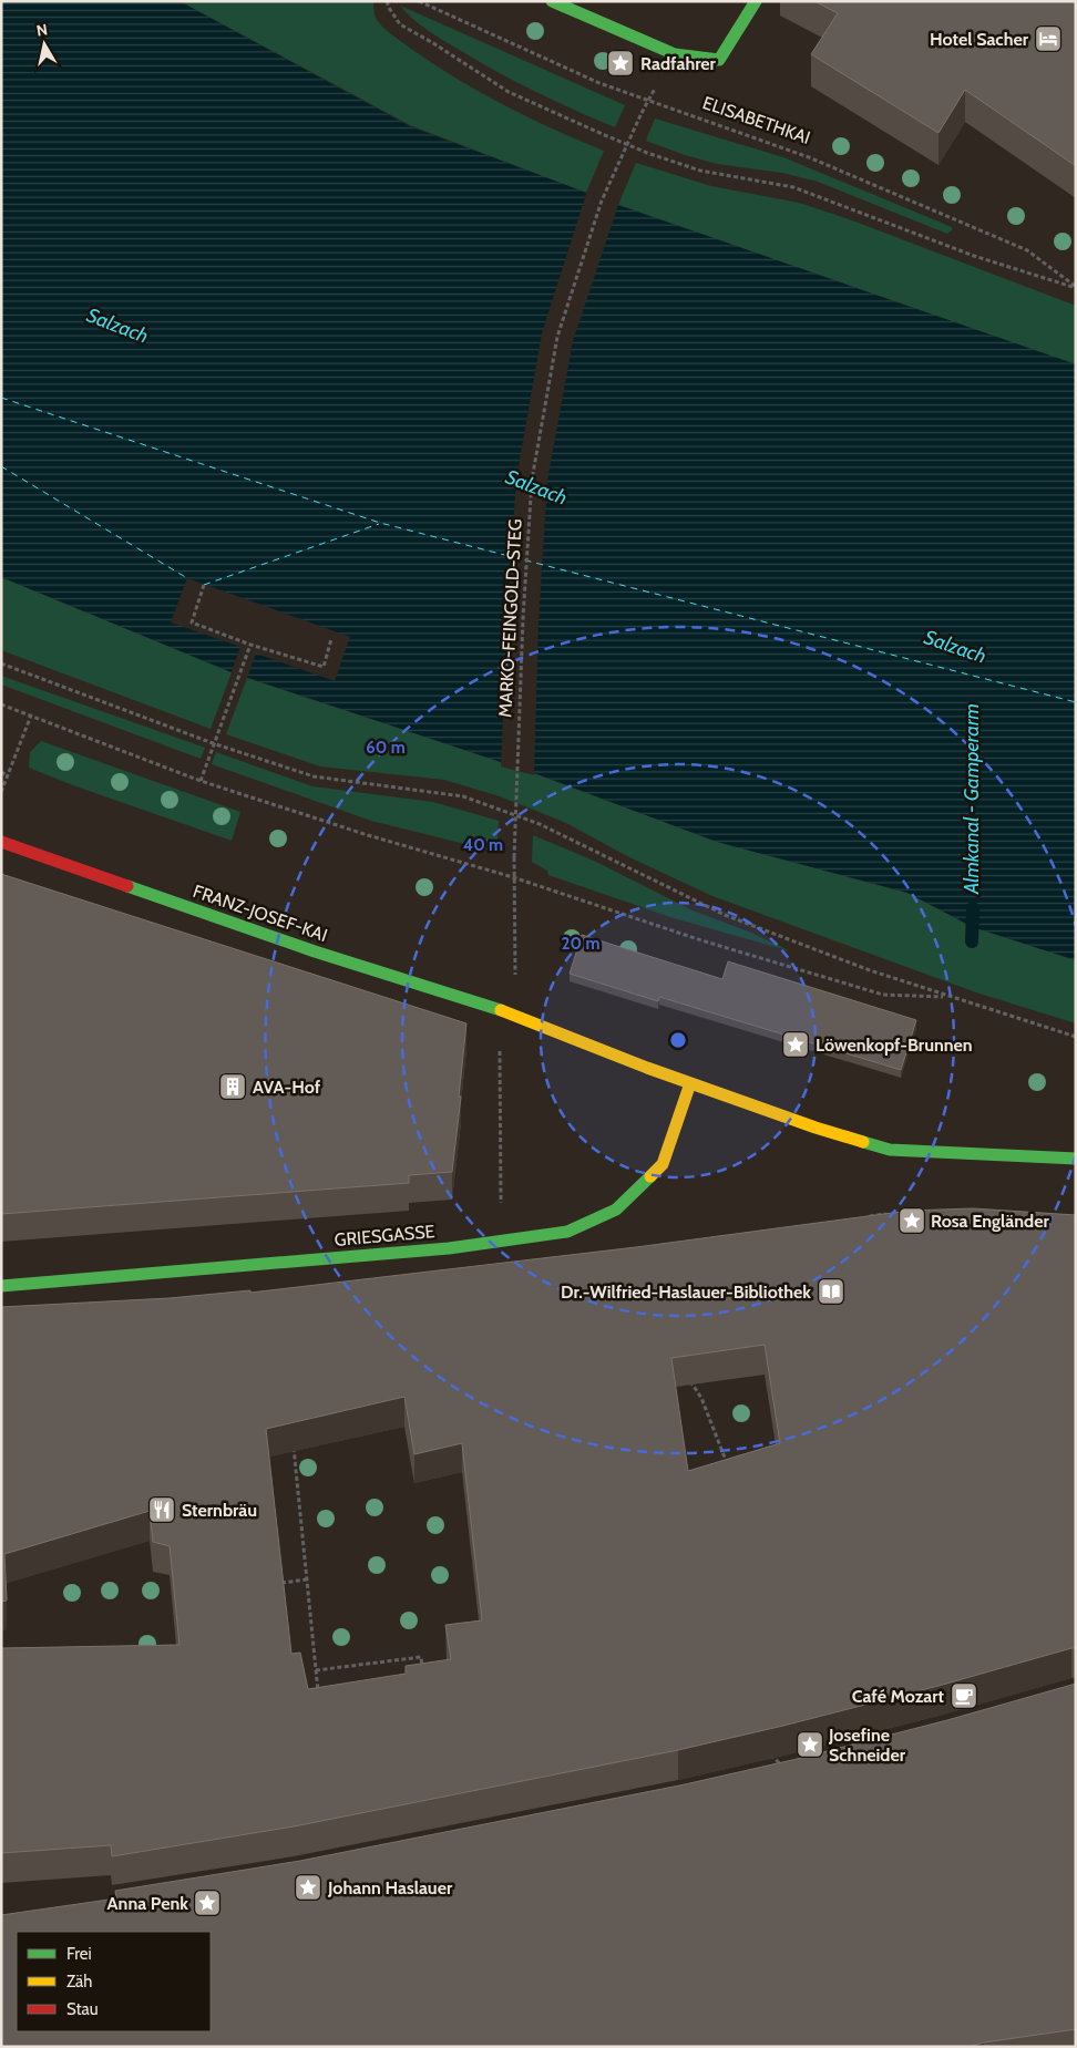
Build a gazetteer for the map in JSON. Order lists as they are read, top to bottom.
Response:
{
  "streets": {
    "street": ["FRANZ-JOSEF-KAI", "GRIESGASSE"],
    "path": ["ELISABETHKAI", "MARKO-FEINGOLD-STEG"]
  },
  "crossings": [
    ["FRANZ-JOSEF-KAI", "GRIESGASSE"]
  ],
  "water": ["Salzach", "Almkanal - Gamperarm"],
  "places": {
    "hotel": ["Hotel Sacher"],
    "place": [
      "Radfahrer",
      "Löwenkopf-Brunnen",
      "Rosa Engländer",
      "Josefine Schneider",
      "Johann Haslauer",
      "Anna Penk"
    ],
    "building": ["AVA-Hof"],
    "library": ["Dr.-Wilfried-Haslauer-Bibliothek"],
    "restaurant": ["Sternbräu"],
    "cafe": ["Café Mozart"]
  },
  "legend": ["Frei", "Zäh", "Stau"],
  "north": "top",
  "rings": ["60 m", "40 m", "20 m"]
}
